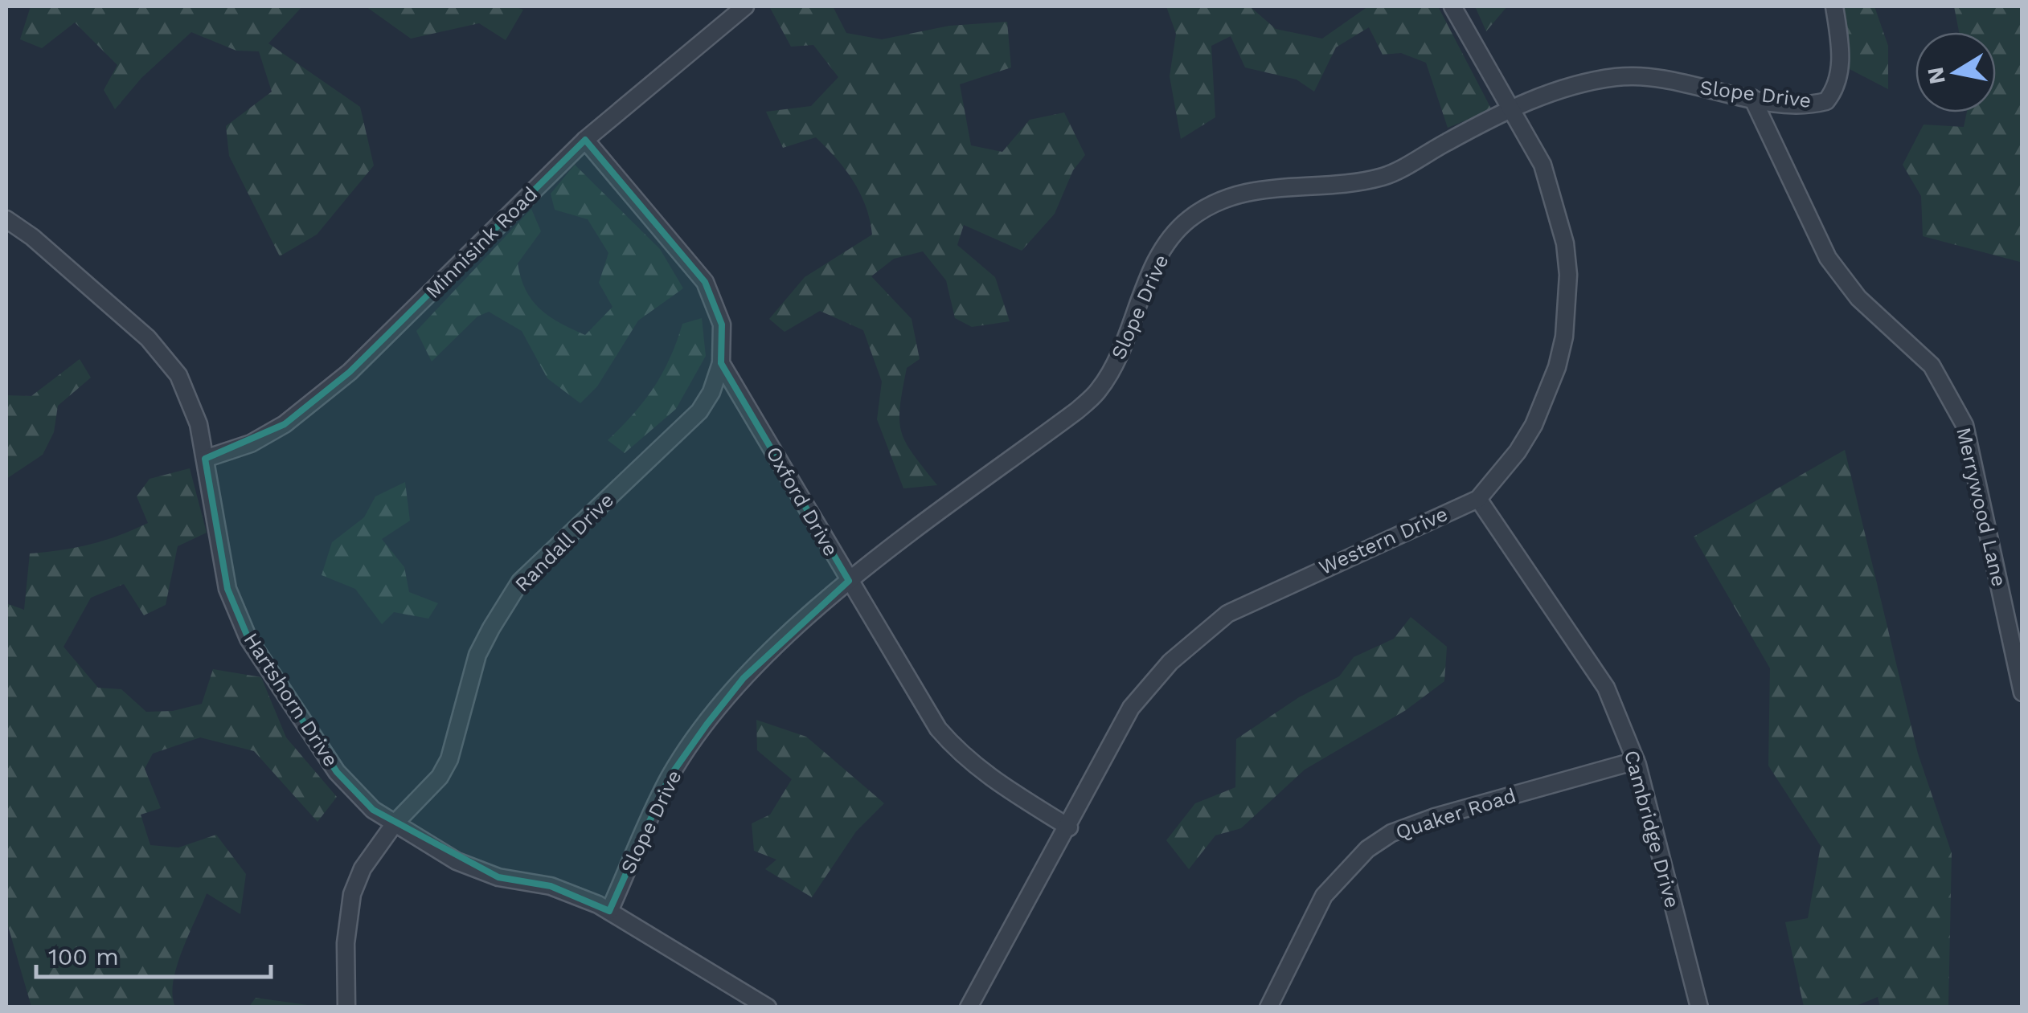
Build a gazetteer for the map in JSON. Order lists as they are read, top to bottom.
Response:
{
  "streets": {
    "street": [
      "Slope Drive",
      "Minnisink Road",
      "Oxford Drive",
      "Merrywood Lane",
      "Western Drive",
      "Randall Drive",
      "Hartshorn Drive",
      "Quaker Road",
      "Cambridge Drive"
    ]
  },
  "crossings": [
    ["Slope Drive", "Oxford Drive"],
    ["Slope Drive", "Merrywood Lane"],
    ["Slope Drive", "Western Drive"],
    ["Slope Drive", "Hartshorn Drive"],
    ["Minnisink Road", "Hartshorn Drive"],
    ["Oxford Drive", "Western Drive"],
    ["Oxford Drive", "Randall Drive"],
    ["Western Drive", "Cambridge Drive"],
    ["Randall Drive", "Hartshorn Drive"],
    ["Quaker Road", "Cambridge Drive"]
  ],
  "scale_bar": "100 m",
  "north": "left"
}
